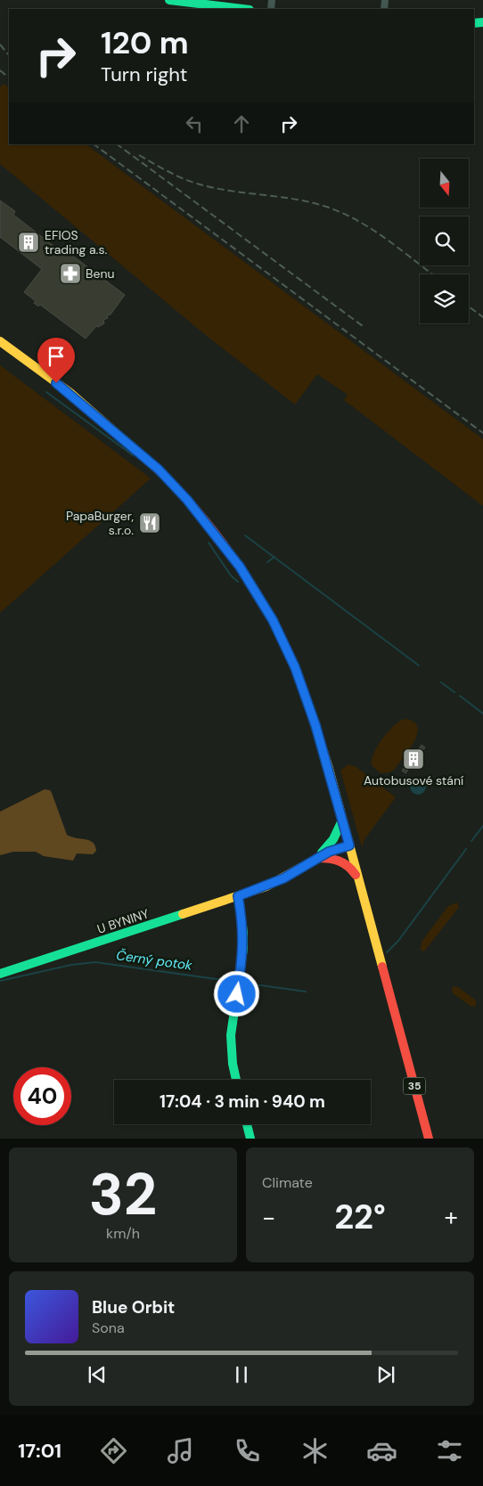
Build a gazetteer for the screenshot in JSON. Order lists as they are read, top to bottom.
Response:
{
  "streets": {
    "main road": ["U BYNINY", "35"]
  },
  "water": ["Černý potok"],
  "places": {
    "building": ["EFIOS trading a.s.", "Autobusové stání"],
    "pharmacy": ["Benu"],
    "restaurant": ["PapaBurger, s.r.o."]
  },
  "north": "bottom",
  "page": {
    "turn": ["120 m", "Turn right"],
    "limit": "40",
    "trip": "17:04 · 3 min · 940 m",
    "tile": [
      ["32", "km/h"],
      "Climate"
    ],
    "heat": ["−", "22°", "+"],
    "song": ["Blue Orbit", "Sona"],
    "tabs": "17:01"
  }
}
